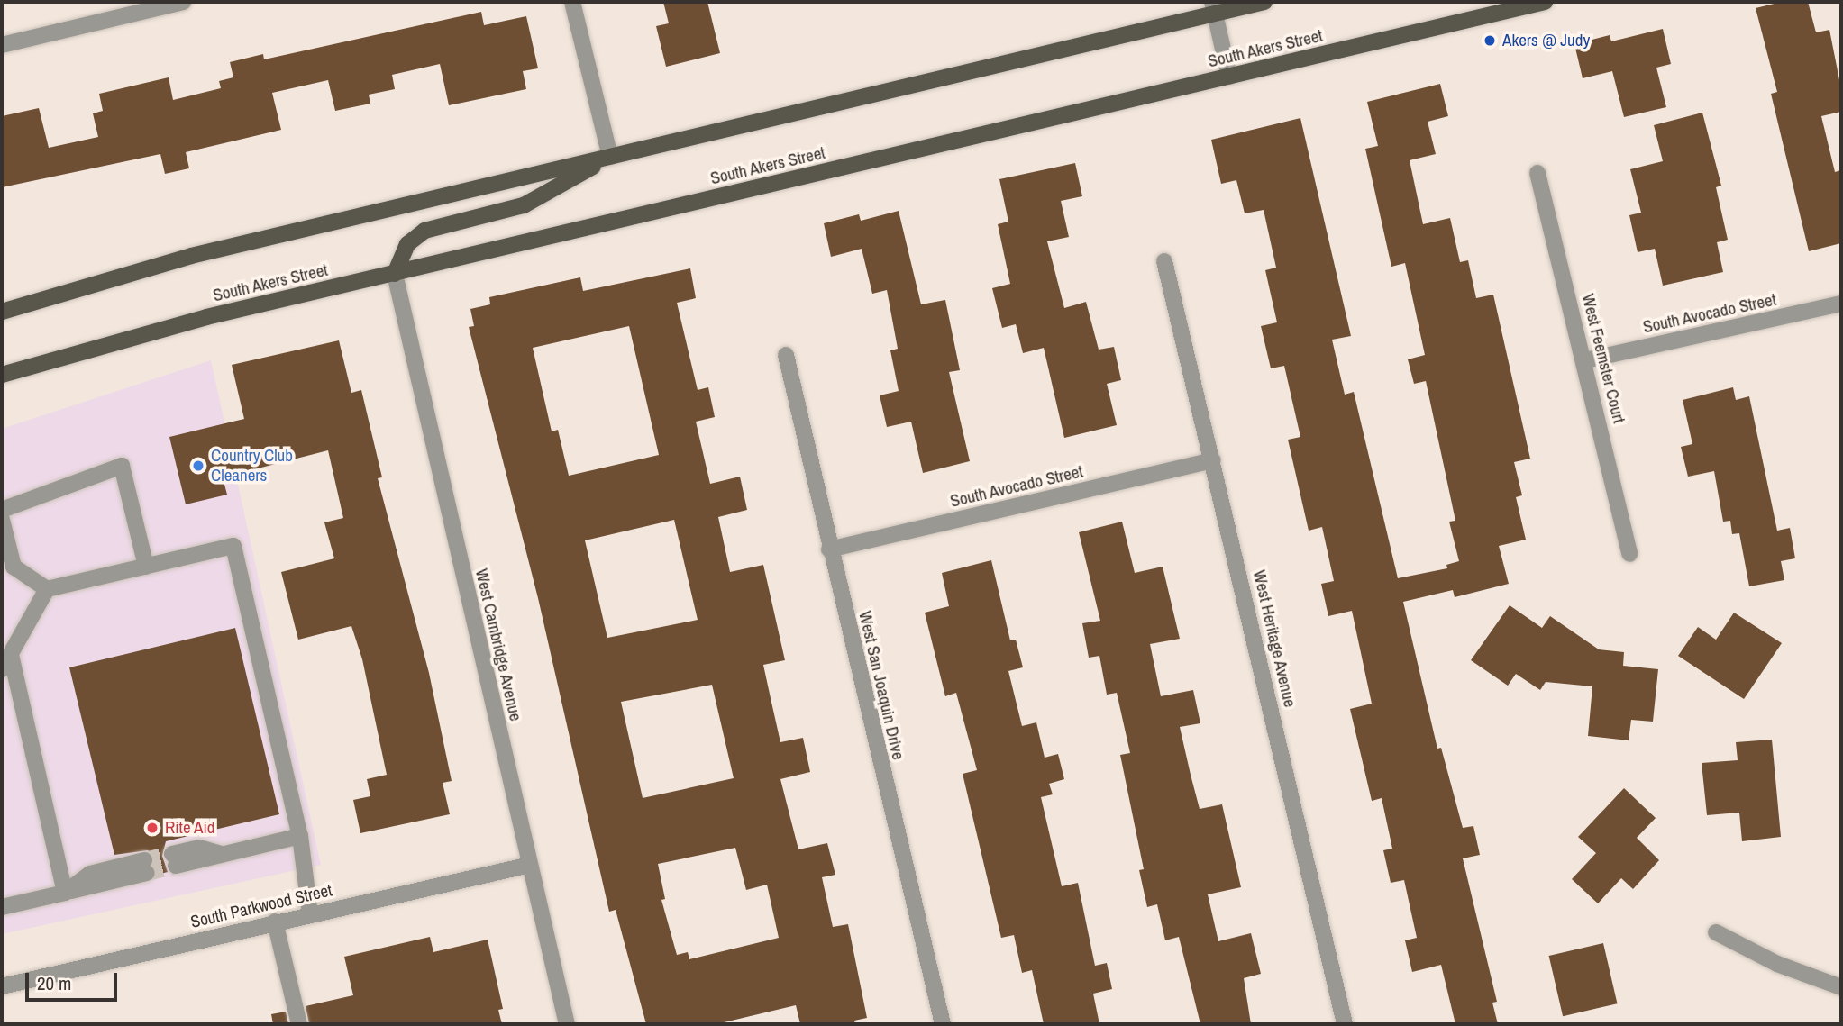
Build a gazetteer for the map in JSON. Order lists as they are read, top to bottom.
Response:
{
  "streets": {
    "main road": ["South Akers Street"],
    "street": [
      "South Avocado Street",
      "West Feemster Court",
      "West Heritage Avenue",
      "West Cambridge Avenue",
      "West San Joaquin Drive",
      "South Parkwood Street"
    ]
  },
  "crossings": [
    ["South Akers Street", "West Cambridge Avenue"],
    ["South Avocado Street", "West Feemster Court"],
    ["South Avocado Street", "West Heritage Avenue"],
    ["South Avocado Street", "West San Joaquin Drive"],
    ["West Cambridge Avenue", "South Parkwood Street"]
  ],
  "places": ["Akers @ Judy", "Country Club Cleaners", "Rite Aid"],
  "scale_bar": "20 m"
}
